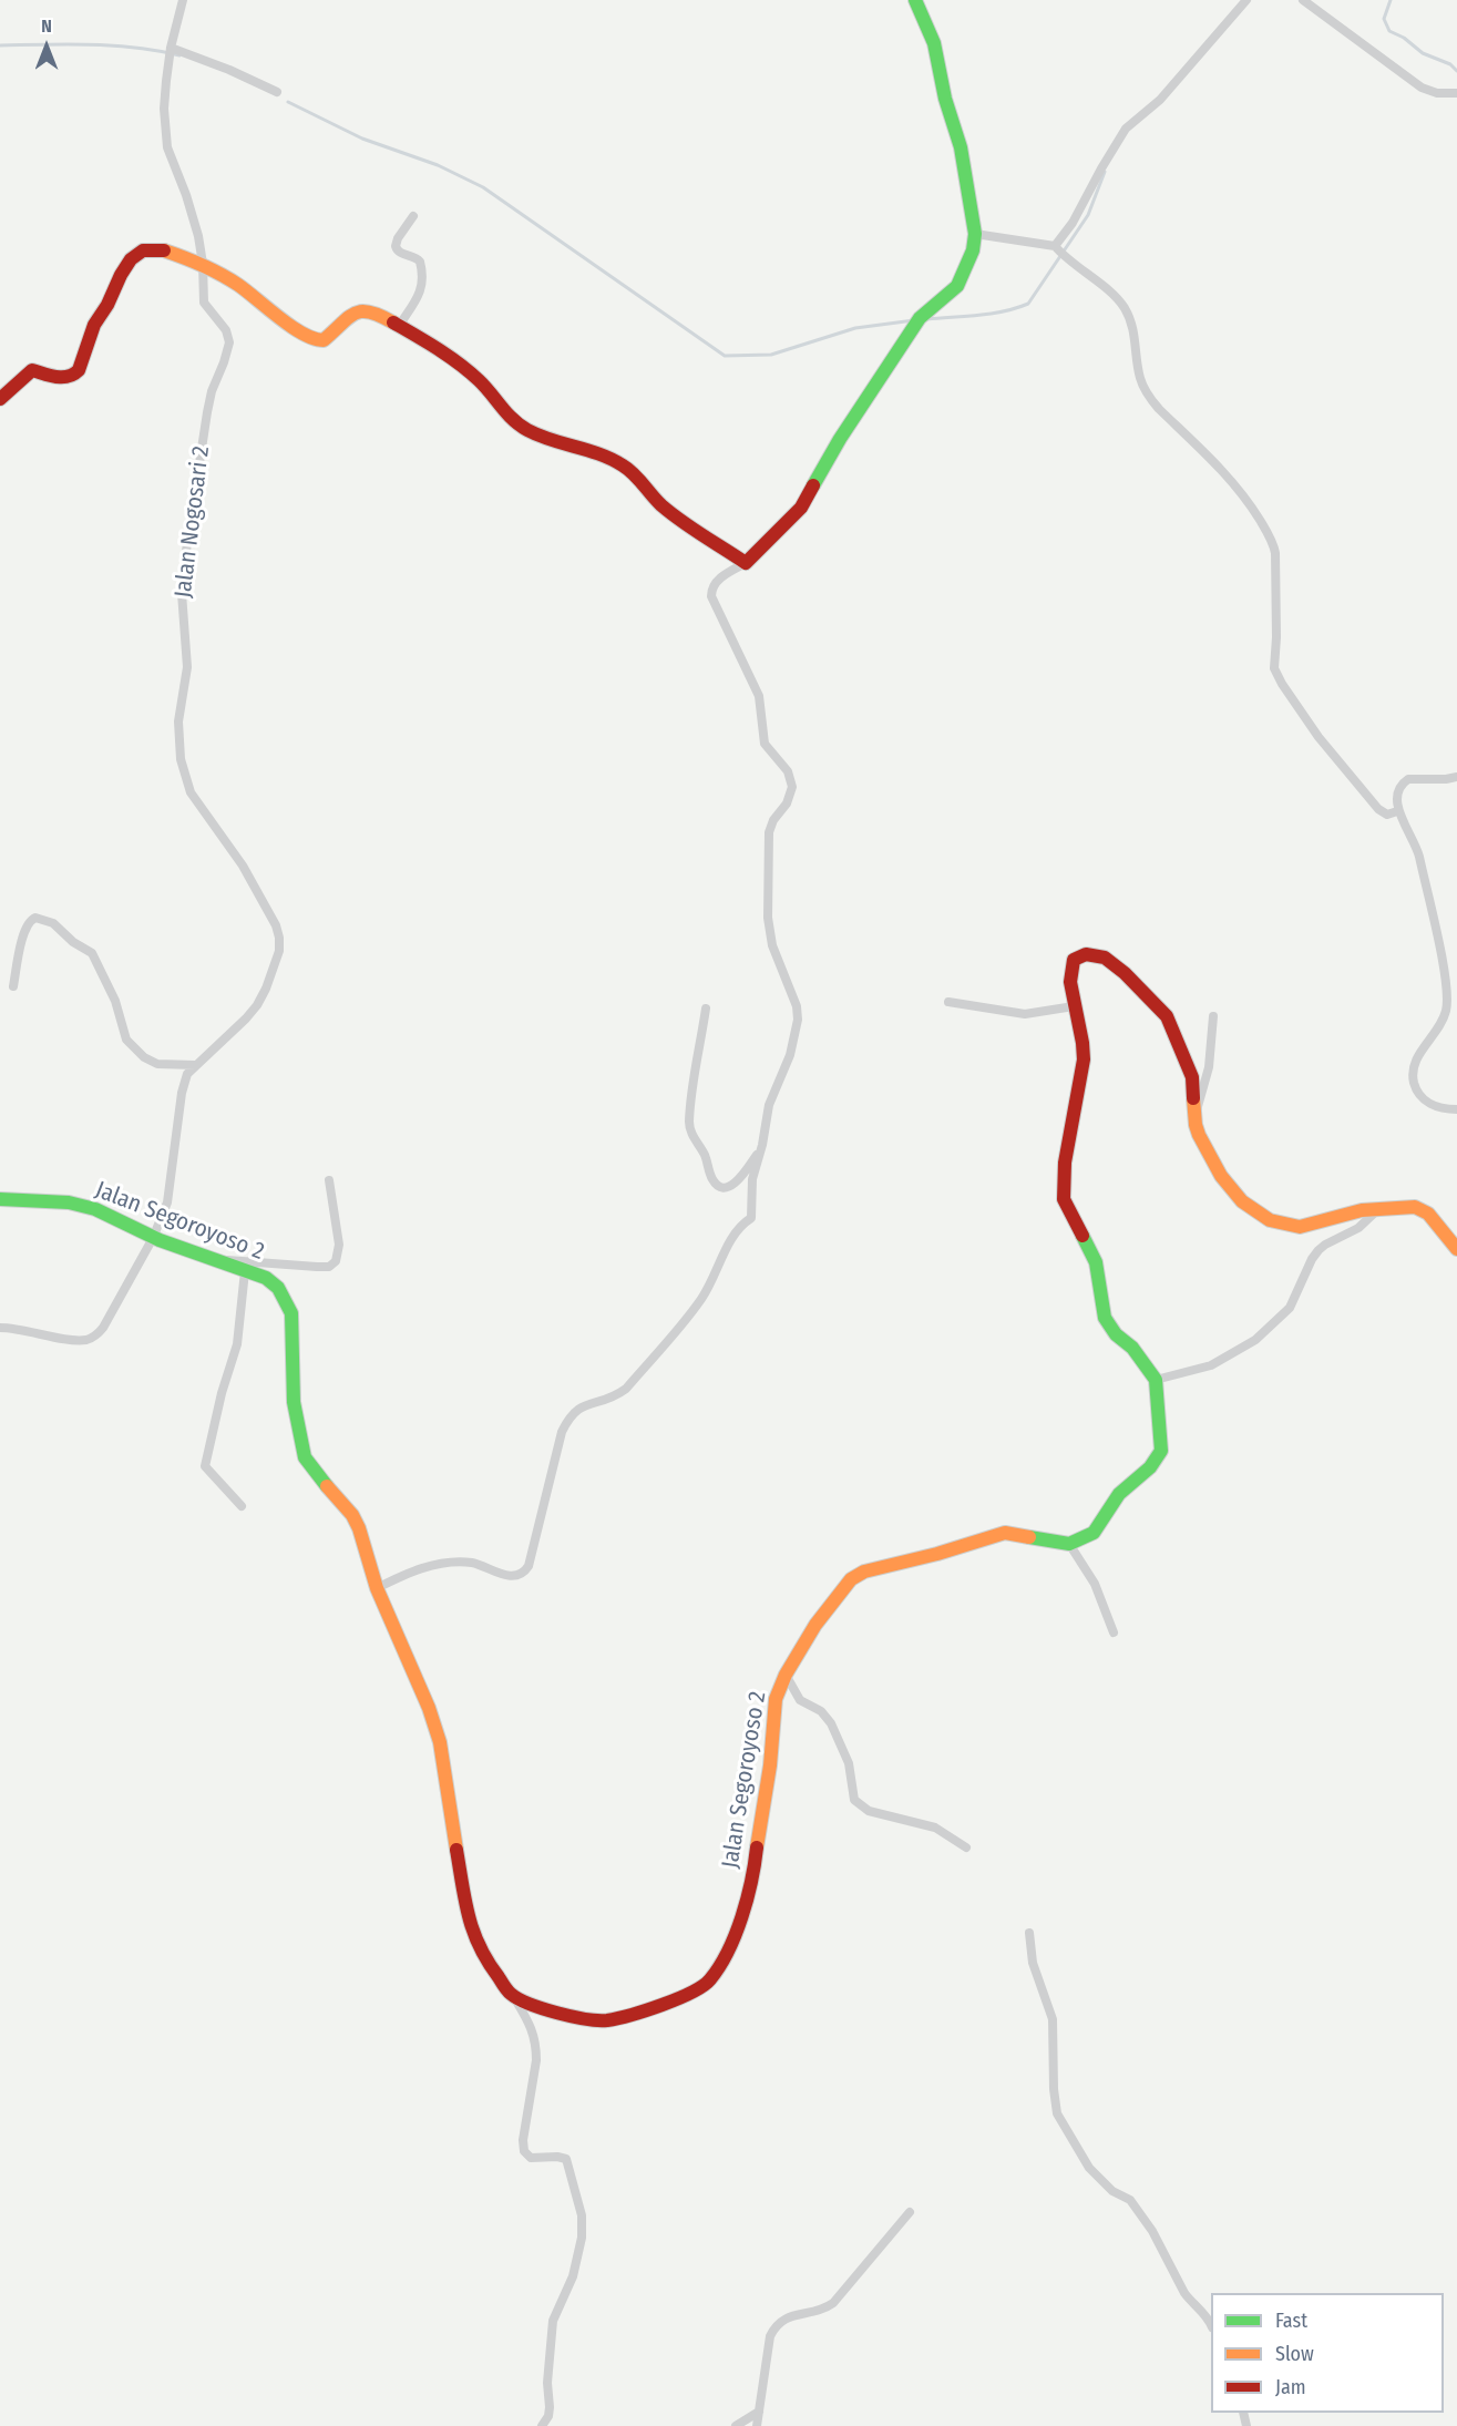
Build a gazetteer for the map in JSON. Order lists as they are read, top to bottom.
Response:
{
  "streets": {
    "street": ["Jalan Nogosari 2", "Jalan Segoroyoso 2"]
  },
  "crossings": [
    ["Jalan Nogosari 2", "Jalan Segoroyoso 2"]
  ],
  "legend": ["Fast", "Slow", "Jam"],
  "north": "top"
}
